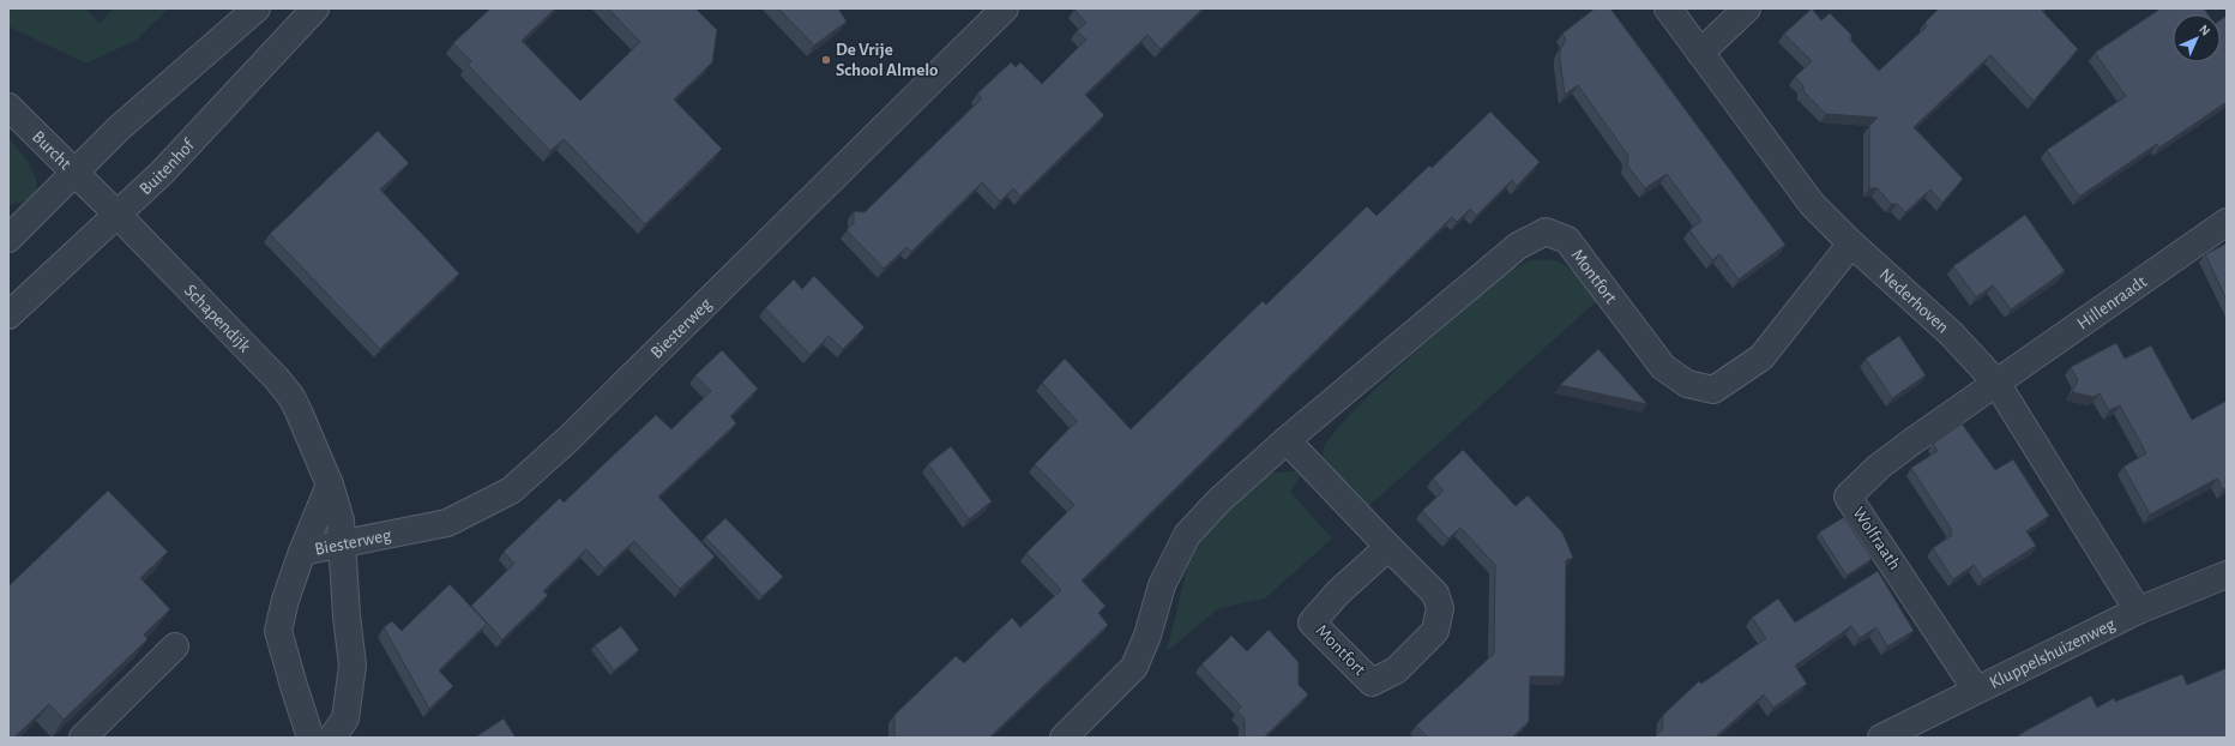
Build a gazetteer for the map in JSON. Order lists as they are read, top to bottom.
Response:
{
  "streets": {
    "street": [
      "Burcht",
      "Buitenhof",
      "Montfort",
      "Nederhoven",
      "Hillenraadt",
      "Schapendijk",
      "Biesterweg",
      "Wolfraath",
      "Kluppelshuizenweg"
    ]
  },
  "crossings": [
    ["Burcht", "Schapendijk"],
    ["Buitenhof", "Schapendijk"],
    ["Montfort", "Nederhoven"],
    ["Nederhoven", "Hillenraadt"],
    ["Nederhoven", "Wolfraath"],
    ["Nederhoven", "Kluppelshuizenweg"],
    ["Hillenraadt", "Wolfraath"],
    ["Schapendijk", "Biesterweg"],
    ["Wolfraath", "Kluppelshuizenweg"]
  ],
  "places": ["De Vrije School Almelo"],
  "north": "top right"
}
